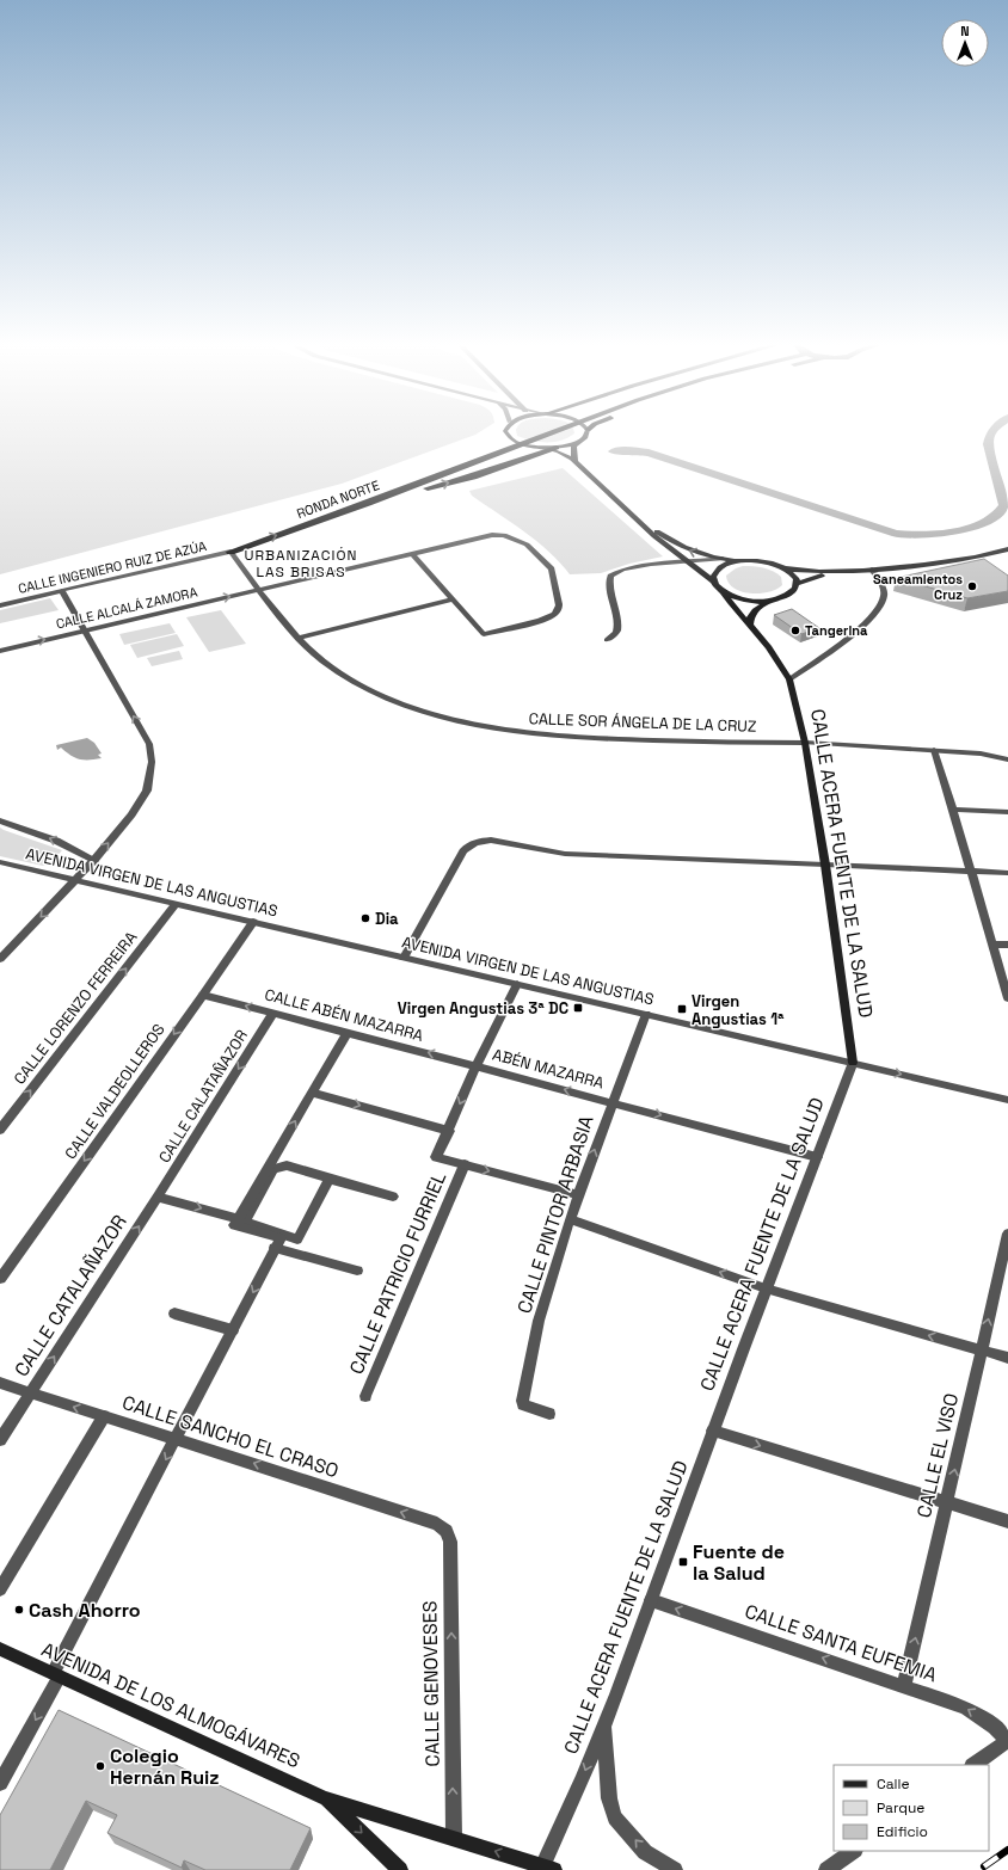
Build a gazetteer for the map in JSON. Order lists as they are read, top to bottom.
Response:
{
  "streets": {
    "highway": ["RONDA NORTE"],
    "main road": ["CALLE ACERA FUENTE DE LA SALUD", "AVENIDA DE LOS ALMOGÁVARES"],
    "street": [
      "CALLE INGENIERO RUIZ DE AZÚA",
      "CALLE ALCALÁ ZAMORA",
      "CALLE SOR ÁNGELA DE LA CRUZ",
      "AVENIDA VIRGEN DE LAS ANGUSTIAS",
      "CALLE LORENZO FERREIRA",
      "CALLE ABÉN MAZARRA",
      "ABÉN MAZARRA",
      "CALLE VALDEOLLEROS",
      "CALLE CALATAÑAZOR",
      "CALLE PINTOR ARBASIA",
      "CALLE PATRICIO FURRIEL",
      "CALLE CATALAÑAZOR",
      "CALLE SANCHO EL CRASO",
      "CALLE EL VISO",
      "CALLE SANTA EUFEMIA",
      "CALLE GENOVESES"
    ]
  },
  "crossings": [
    ["RONDA NORTE", "CALLE INGENIERO RUIZ DE AZÚA"],
    ["RONDA NORTE", "CALLE SOR ÁNGELA DE LA CRUZ"],
    ["CALLE INGENIERO RUIZ DE AZÚA", "CALLE SOR ÁNGELA DE LA CRUZ"],
    ["CALLE ALCALÁ ZAMORA", "CALLE SOR ÁNGELA DE LA CRUZ"],
    ["CALLE SOR ÁNGELA DE LA CRUZ", "CALLE ACERA FUENTE DE LA SALUD"],
    ["CALLE ACERA FUENTE DE LA SALUD", "AVENIDA VIRGEN DE LAS ANGUSTIAS"],
    ["CALLE ACERA FUENTE DE LA SALUD", "CALLE SANTA EUFEMIA"],
    ["CALLE ACERA FUENTE DE LA SALUD", "AVENIDA DE LOS ALMOGÁVARES"],
    ["AVENIDA VIRGEN DE LAS ANGUSTIAS", "CALLE LORENZO FERREIRA"],
    ["AVENIDA VIRGEN DE LAS ANGUSTIAS", "CALLE VALDEOLLEROS"],
    ["AVENIDA VIRGEN DE LAS ANGUSTIAS", "CALLE PINTOR ARBASIA"],
    ["CALLE ABÉN MAZARRA", "ABÉN MAZARRA"],
    ["CALLE ABÉN MAZARRA", "CALLE VALDEOLLEROS"],
    ["CALLE ABÉN MAZARRA", "CALLE CALATAÑAZOR"],
    ["ABÉN MAZARRA", "CALLE PINTOR ARBASIA"],
    ["CALLE CALATAÑAZOR", "CALLE CATALAÑAZOR"],
    ["CALLE PINTOR ARBASIA", "CALLE PATRICIO FURRIEL"],
    ["CALLE CATALAÑAZOR", "CALLE SANCHO EL CRASO"],
    ["CALLE SANCHO EL CRASO", "CALLE GENOVESES"],
    ["CALLE EL VISO", "CALLE SANTA EUFEMIA"],
    ["CALLE GENOVESES", "AVENIDA DE LOS ALMOGÁVARES"]
  ],
  "one_way": [
    "RONDA NORTE",
    "CALLE ALCALÁ ZAMORA",
    "CALLE LORENZO FERREIRA",
    "ABÉN MAZARRA",
    "CALLE VALDEOLLEROS",
    "CALLE CATALAÑAZOR",
    "CALLE SANCHO EL CRASO",
    "CALLE EL VISO",
    "CALLE SANTA EUFEMIA",
    "CALLE GENOVESES"
  ],
  "districts": ["URBANIZACIÓN LAS BRISAS"],
  "places": {
    "other": [
      "Saneamientos Cruz",
      "Tangerina",
      "Dia",
      "Cash Ahorro",
      "Colegio Hernán Ruiz"
    ],
    "transit": ["Virgen Angustias 3ª DC", "Virgen Angustias 1ª", "Fuente de la Salud"]
  },
  "legend": ["Calle", "Parque", "Edificio"],
  "north": "top"
}
